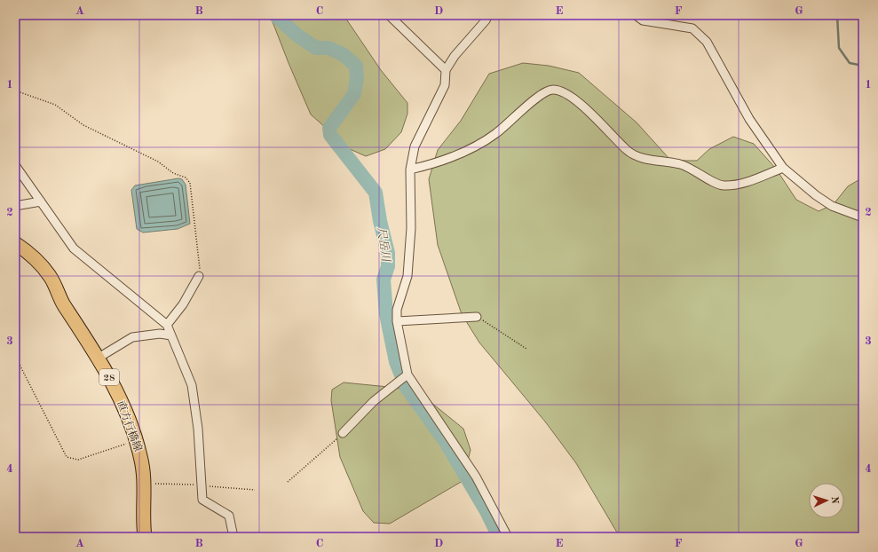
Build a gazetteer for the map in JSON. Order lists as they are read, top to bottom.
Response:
{
  "streets": {
    "main road": ["28", "直方行橋線"]
  },
  "water": ["尺岳川"],
  "north": "right",
  "grid": {
    "columns": [
      "A",
      "B",
      "C",
      "D",
      "E",
      "F",
      "G"
    ],
    "rows": [
      "1",
      "2",
      "3",
      "4"
    ]
  }
}
